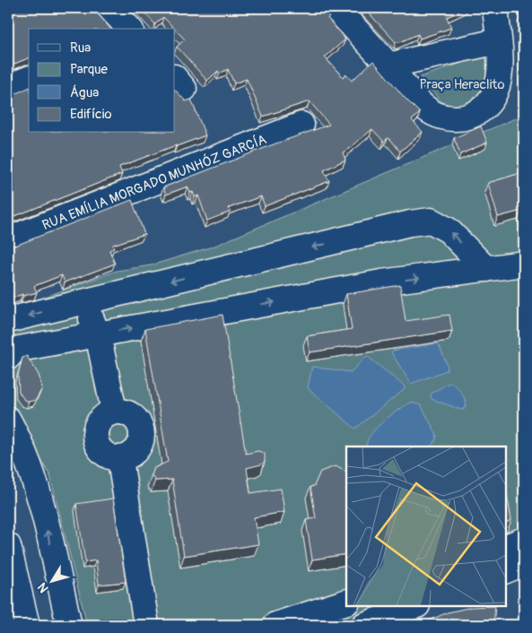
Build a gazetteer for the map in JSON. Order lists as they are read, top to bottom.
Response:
{
  "streets": {
    "street": ["RUA EMÍLIA MORGADO MUNHÓZ GARCÍA"]
  },
  "parks": ["Praça Heraclito"],
  "legend": [
    "Rua",
    "Parque",
    "Água",
    "Edifício"
  ],
  "north": "bottom left"
}
